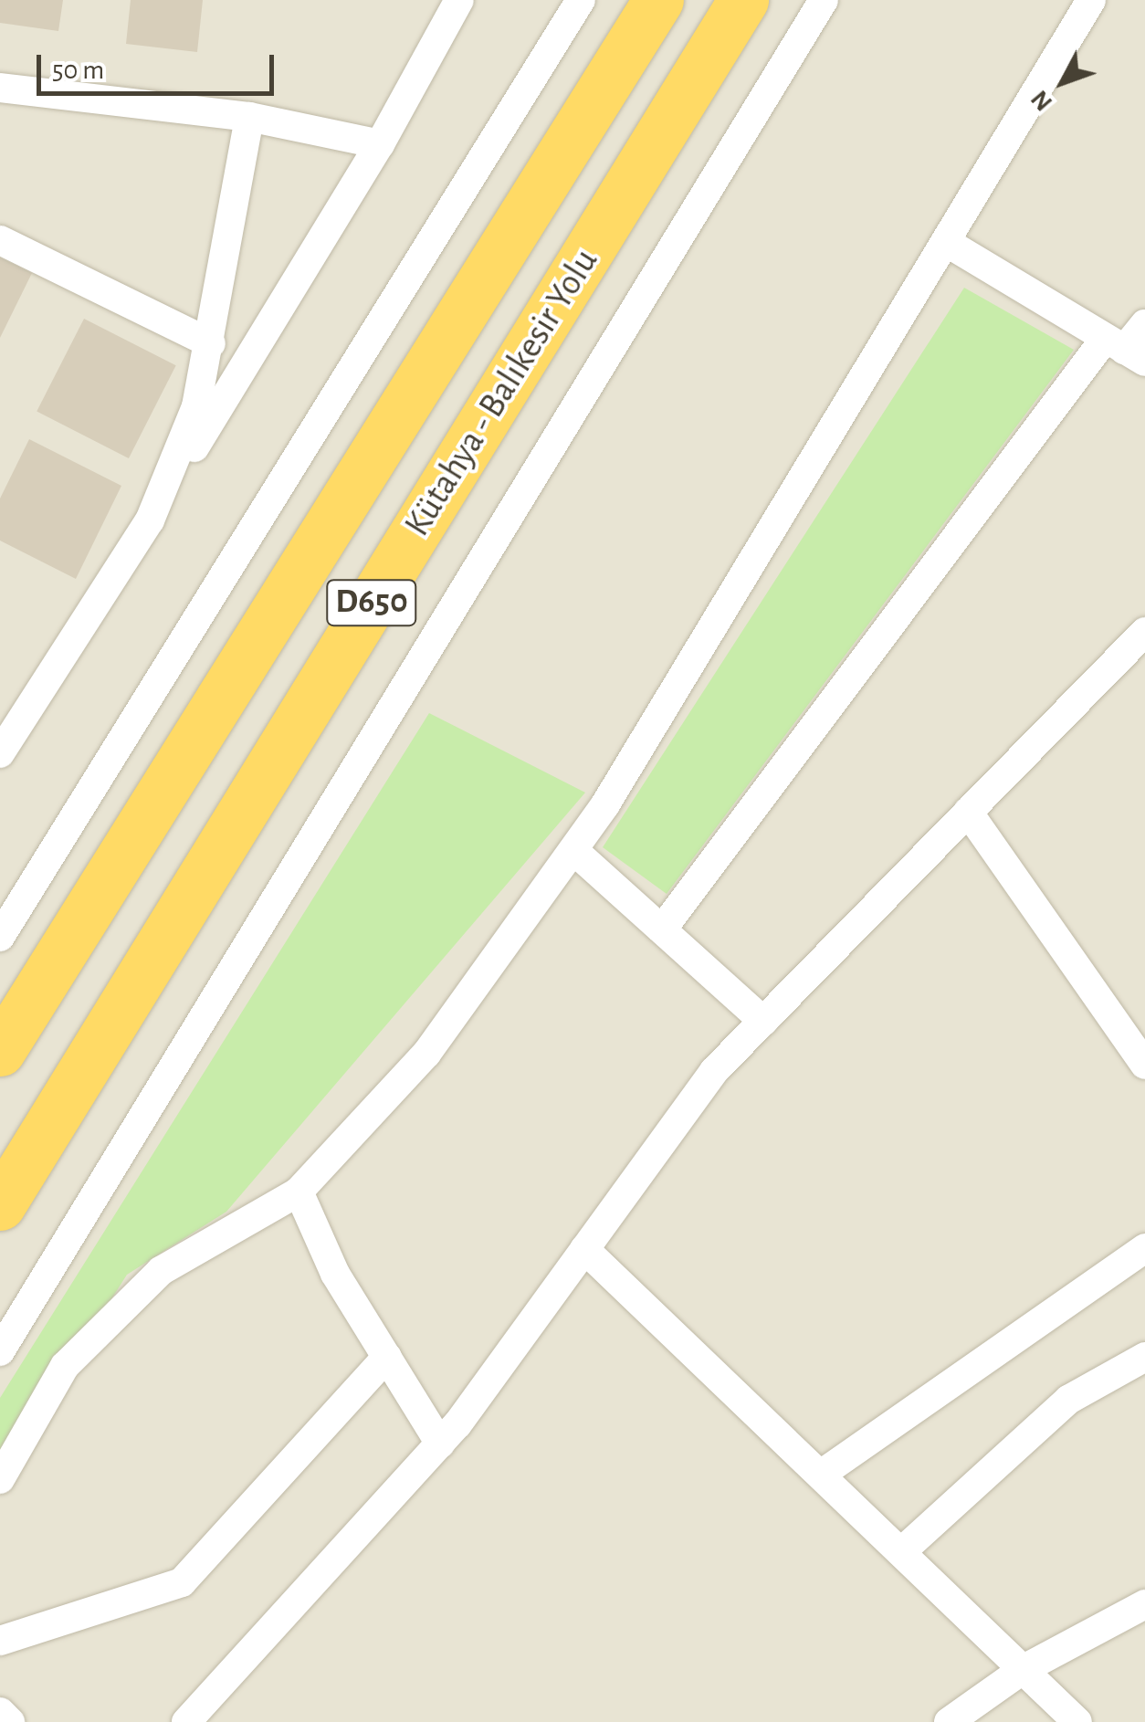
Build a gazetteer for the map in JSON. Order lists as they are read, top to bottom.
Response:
{
  "streets": {
    "highway": ["Kütahya - Balıkesir Yolu", "D650"]
  },
  "scale_bar": "50 m",
  "north": "bottom left"
}
